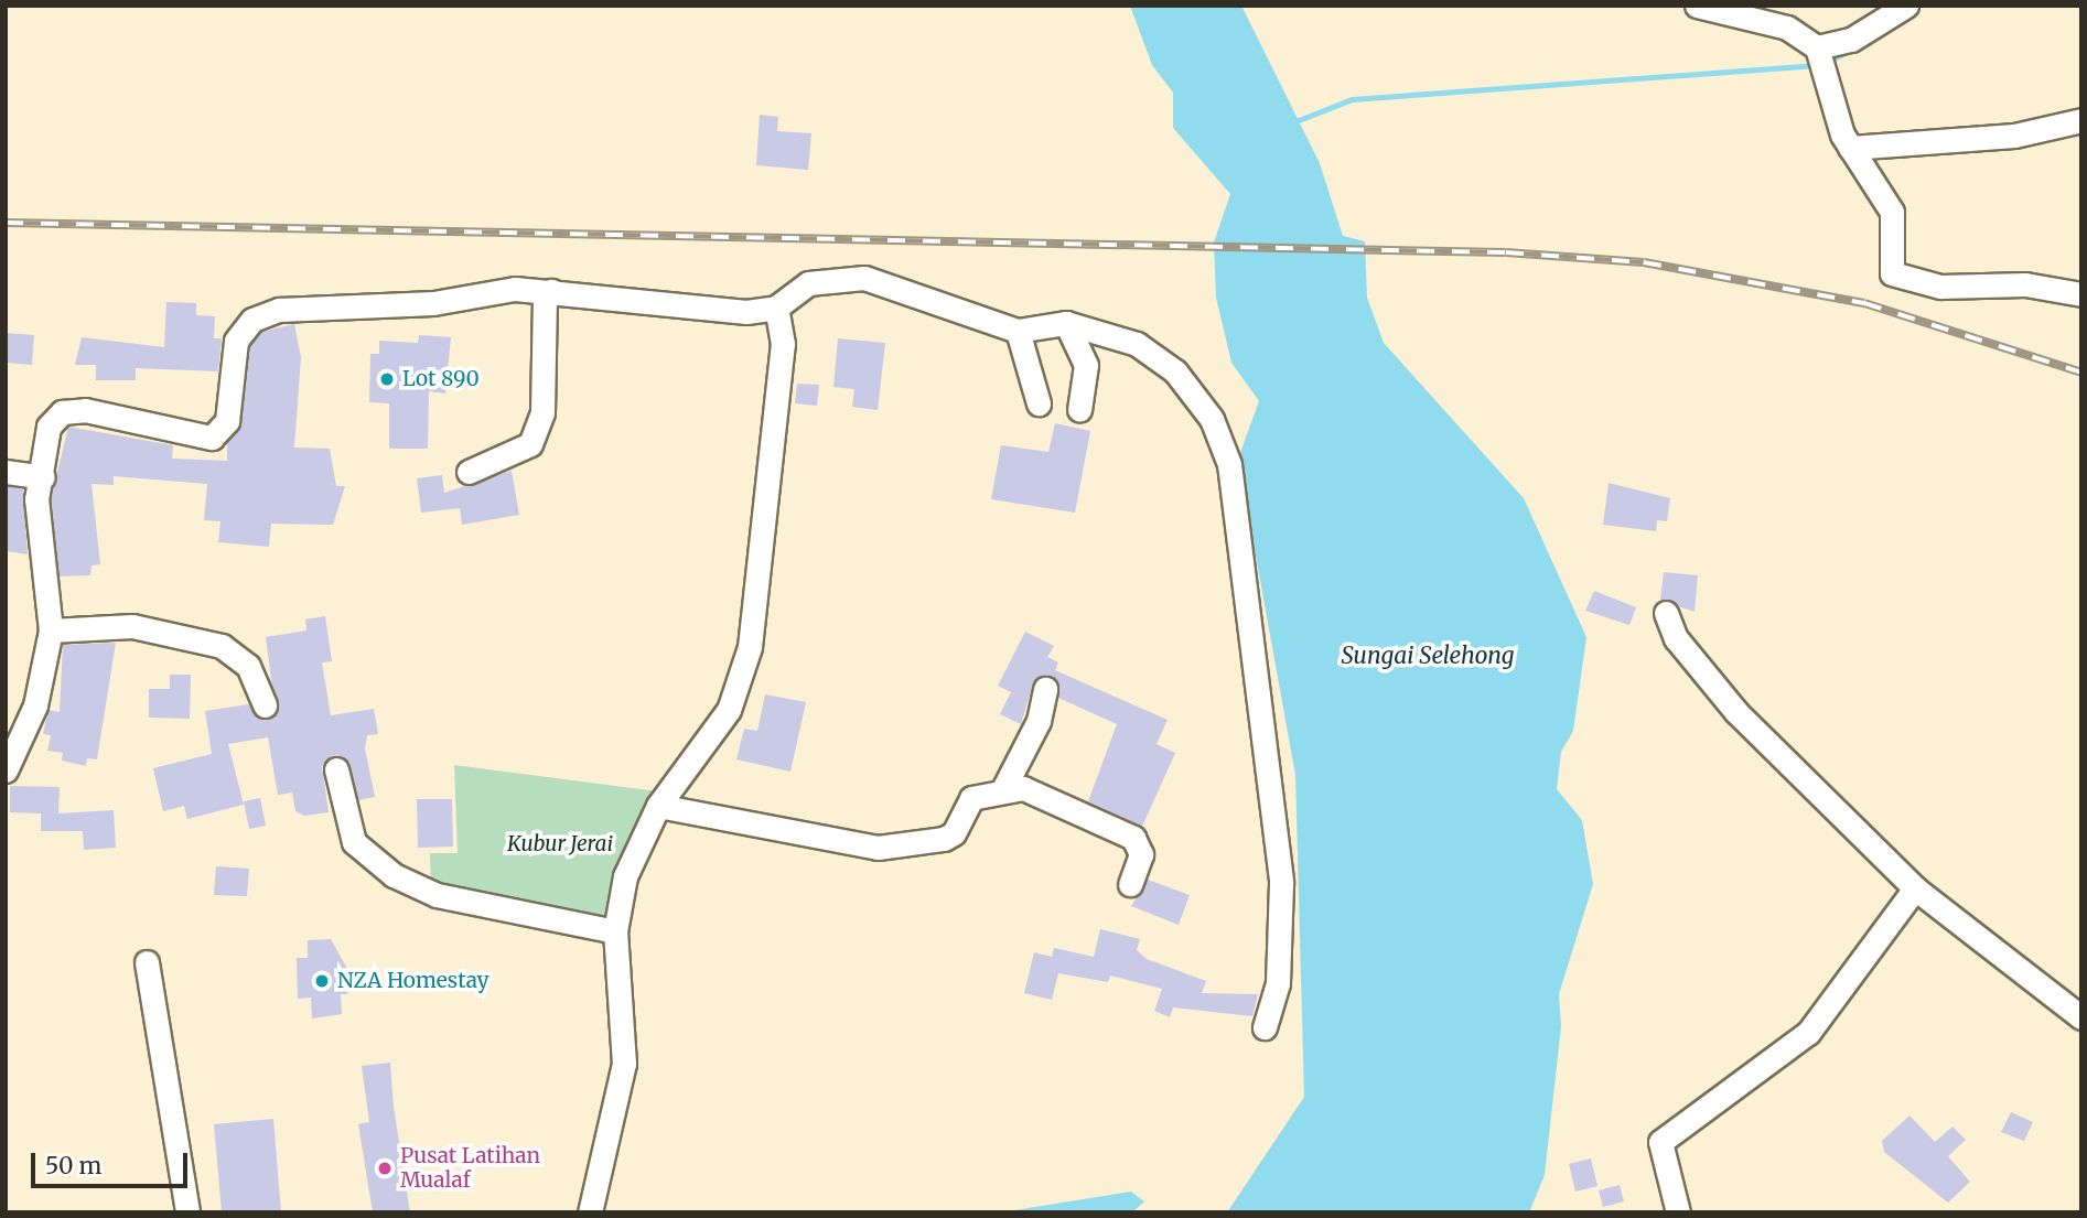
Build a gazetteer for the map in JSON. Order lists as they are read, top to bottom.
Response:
{
  "water": ["Sungai Selehong"],
  "parks": ["Kubur Jerai"],
  "places": ["Lot 890", "NZA Homestay", "Pusat Latihan Mualaf"],
  "scale_bar": "50 m"
}
